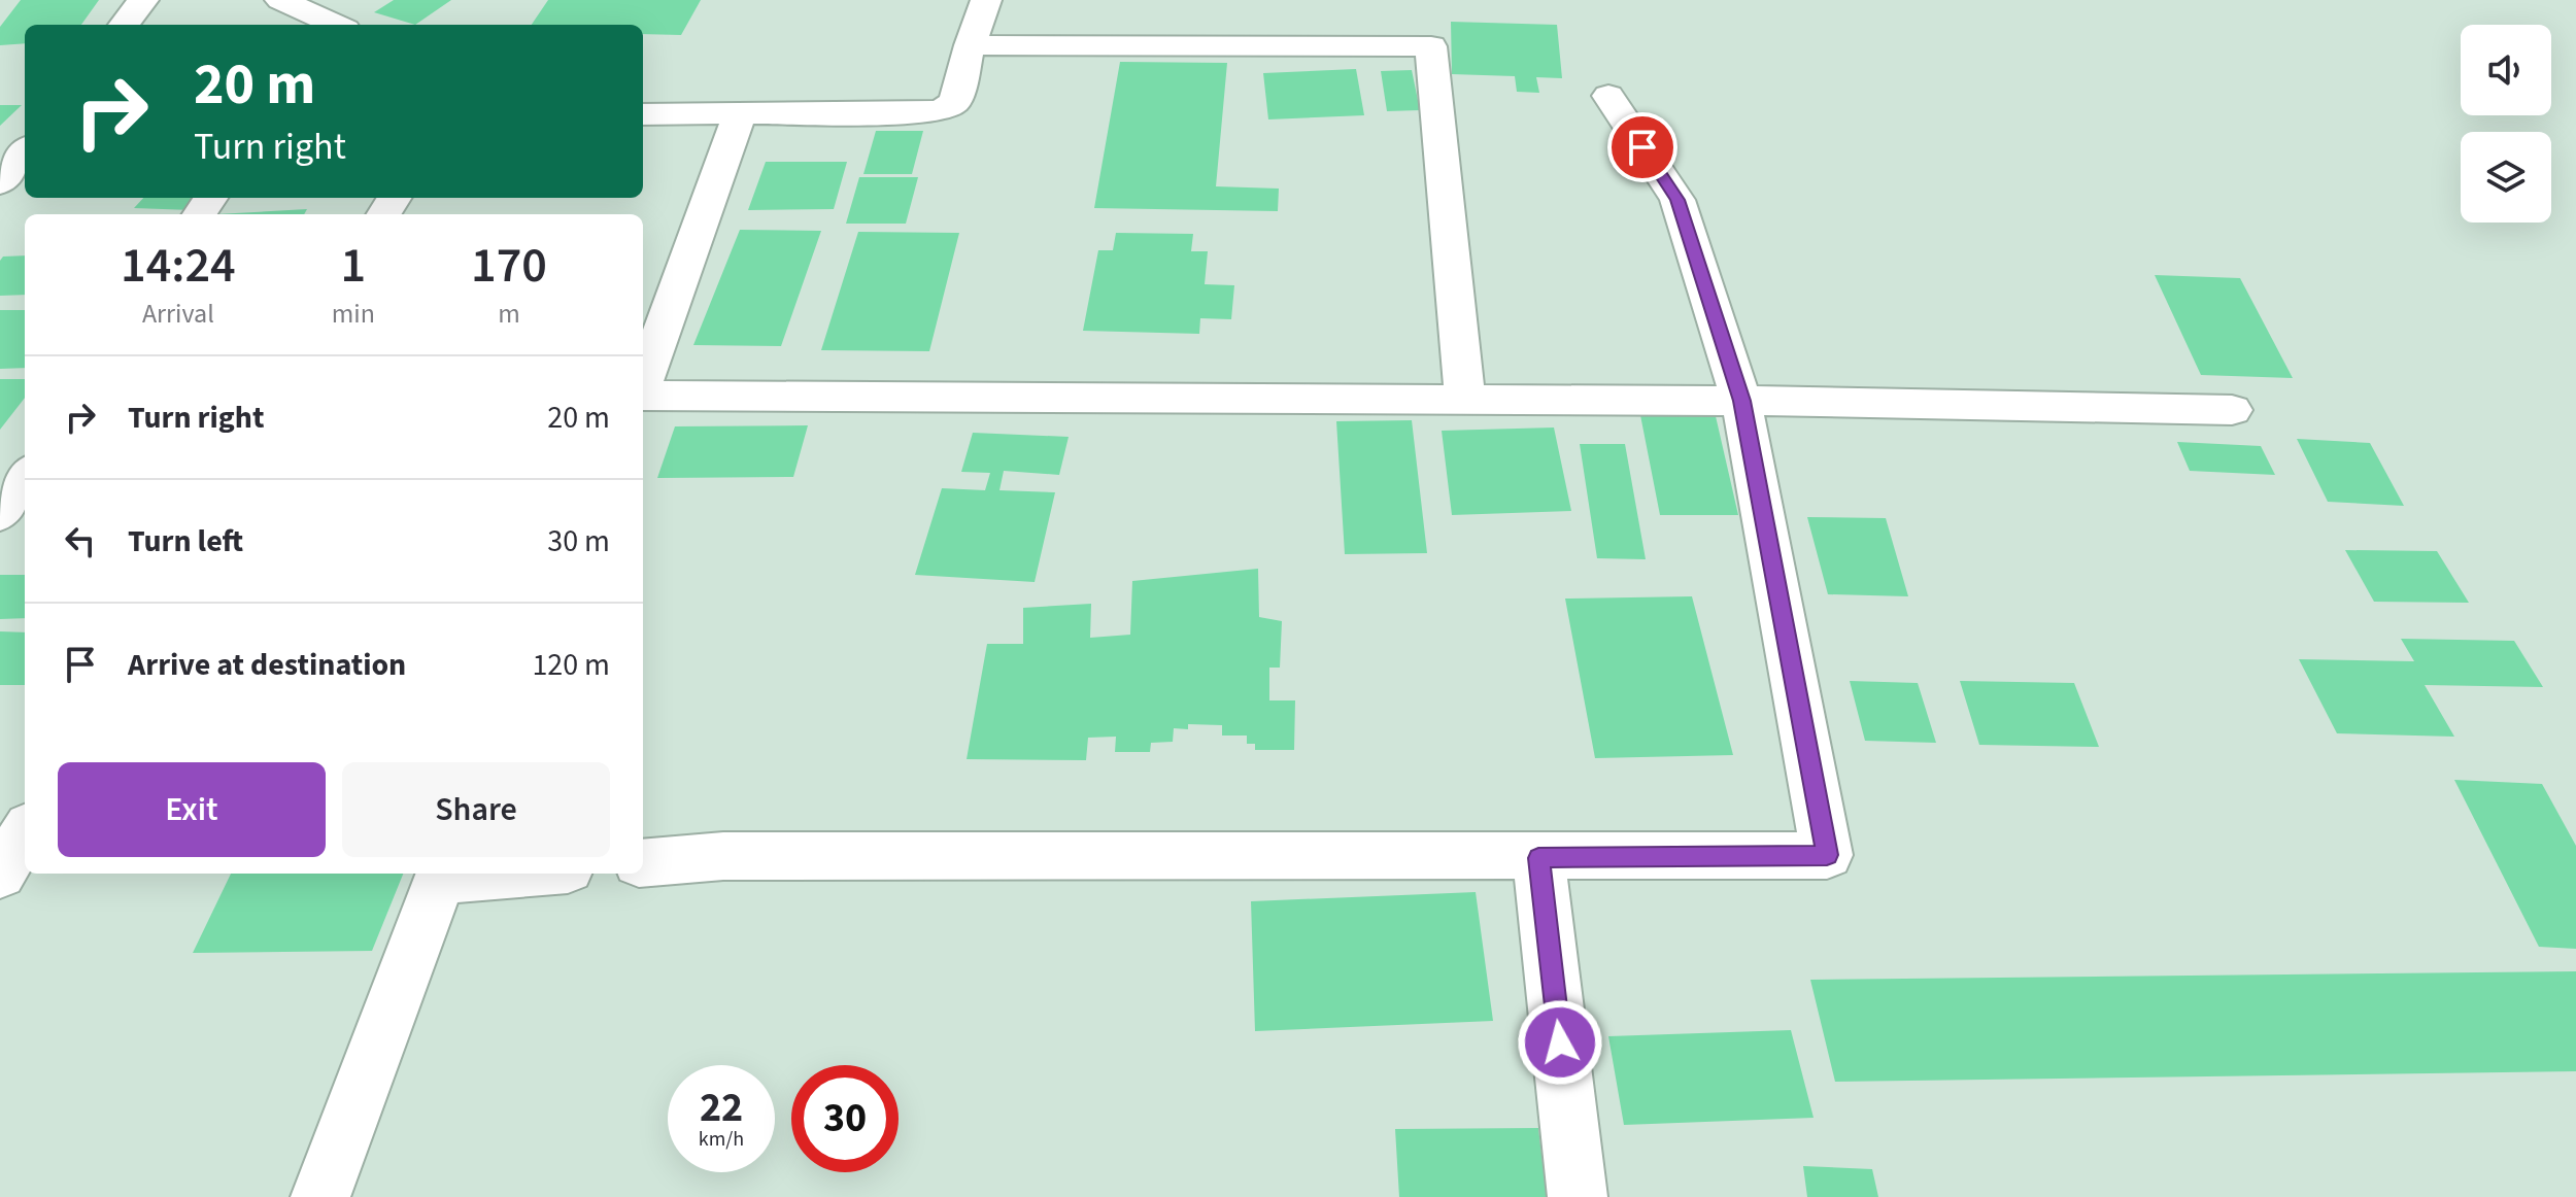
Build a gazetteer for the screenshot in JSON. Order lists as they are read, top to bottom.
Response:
{
  "page": {
    "turn": ["20 m", "Turn right"],
    "eta": [
      "14:24",
      "Arrival",
      "1",
      "min",
      "170",
      "m"
    ],
    "list": [
      {
        "name": "Turn right",
        "value": "20 m"
      },
      {
        "name": "Turn left",
        "value": "30 m"
      },
      {
        "name": "Arrive at destination",
        "value": "120 m"
      }
    ],
    "buttons": ["Exit", "Share"],
    "speed": "22 km/h",
    "limit": "30"
  }
}
